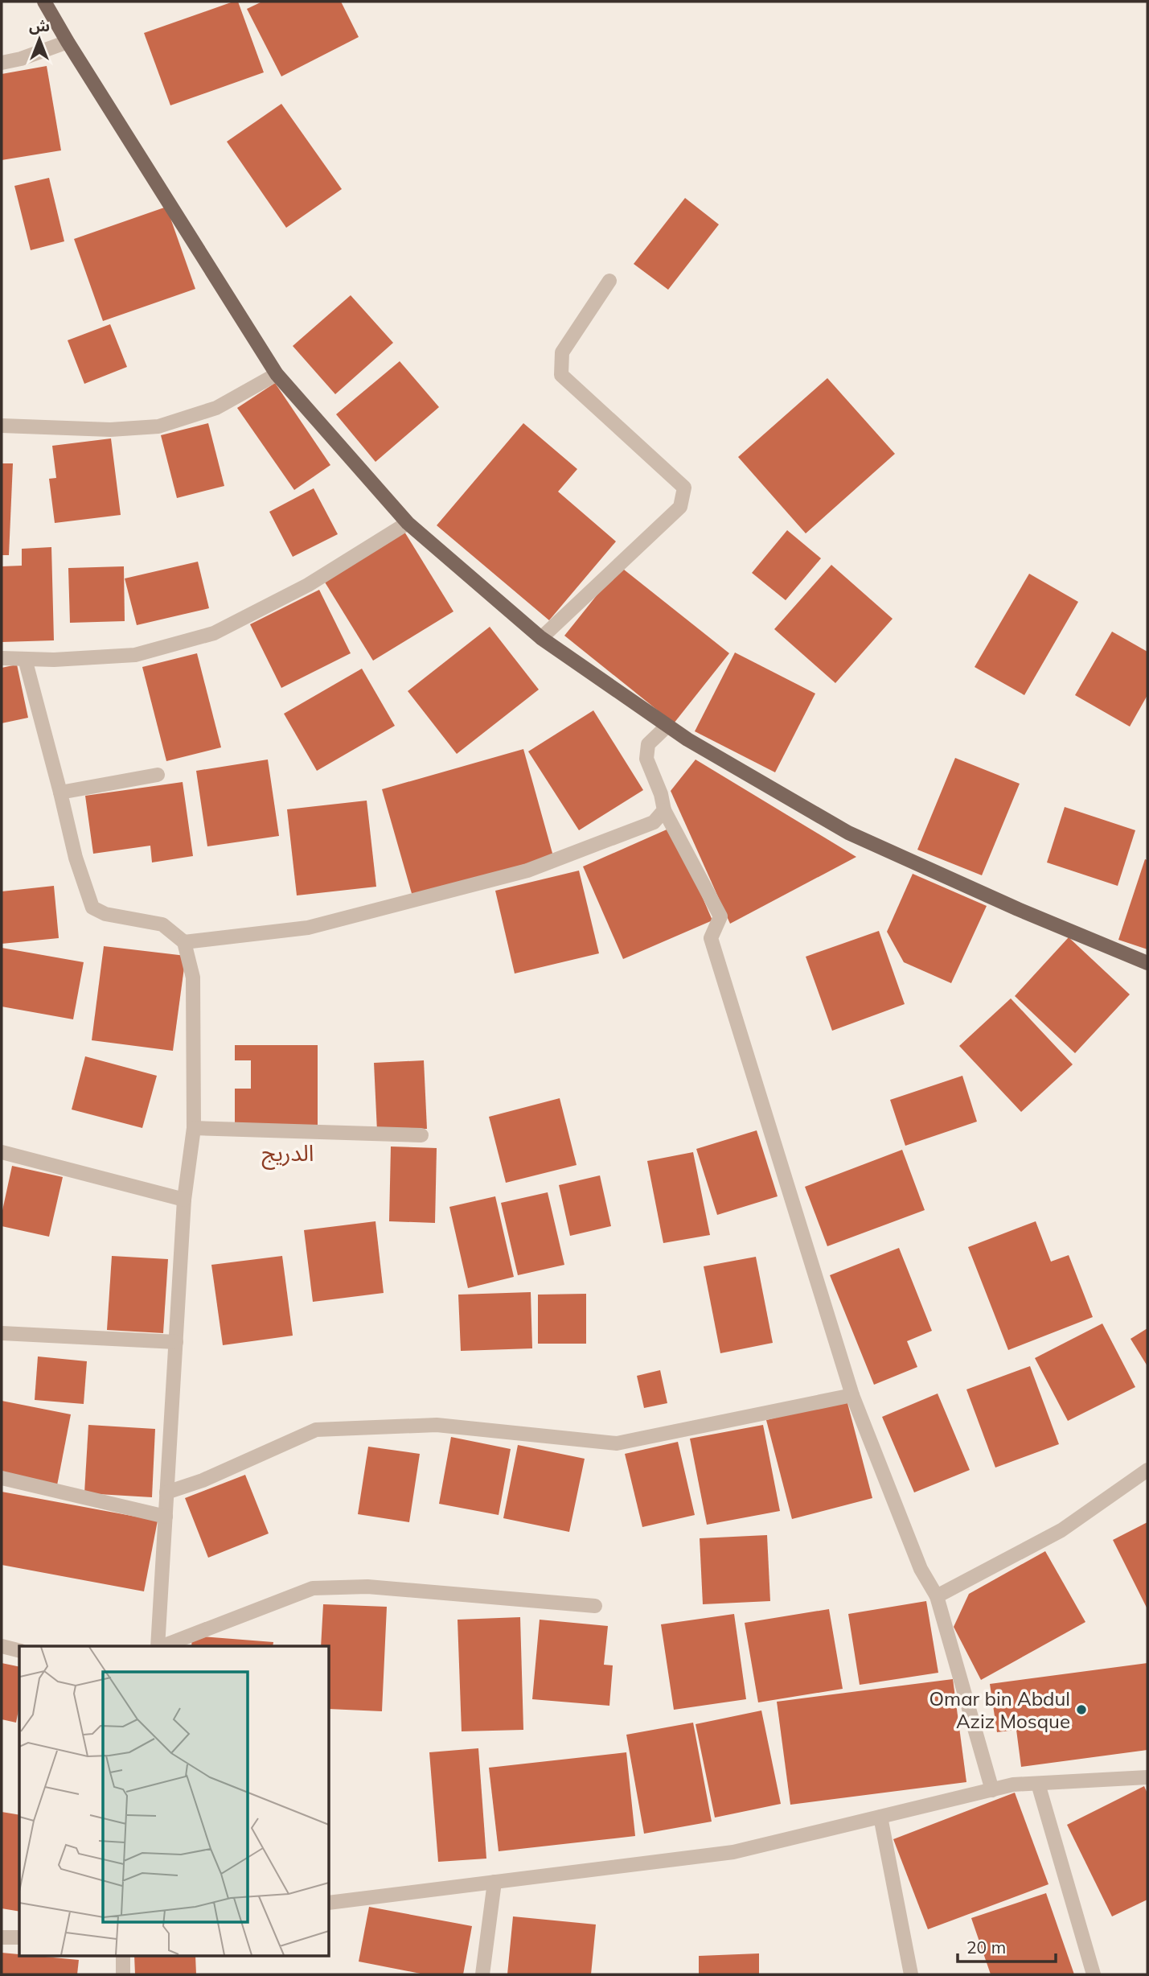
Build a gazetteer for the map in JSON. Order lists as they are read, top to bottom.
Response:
{
  "districts": ["الدريج"],
  "places": ["Omar bin Abdul Aziz Mosque"],
  "scale_bar": "20 m",
  "north": "top"
}
